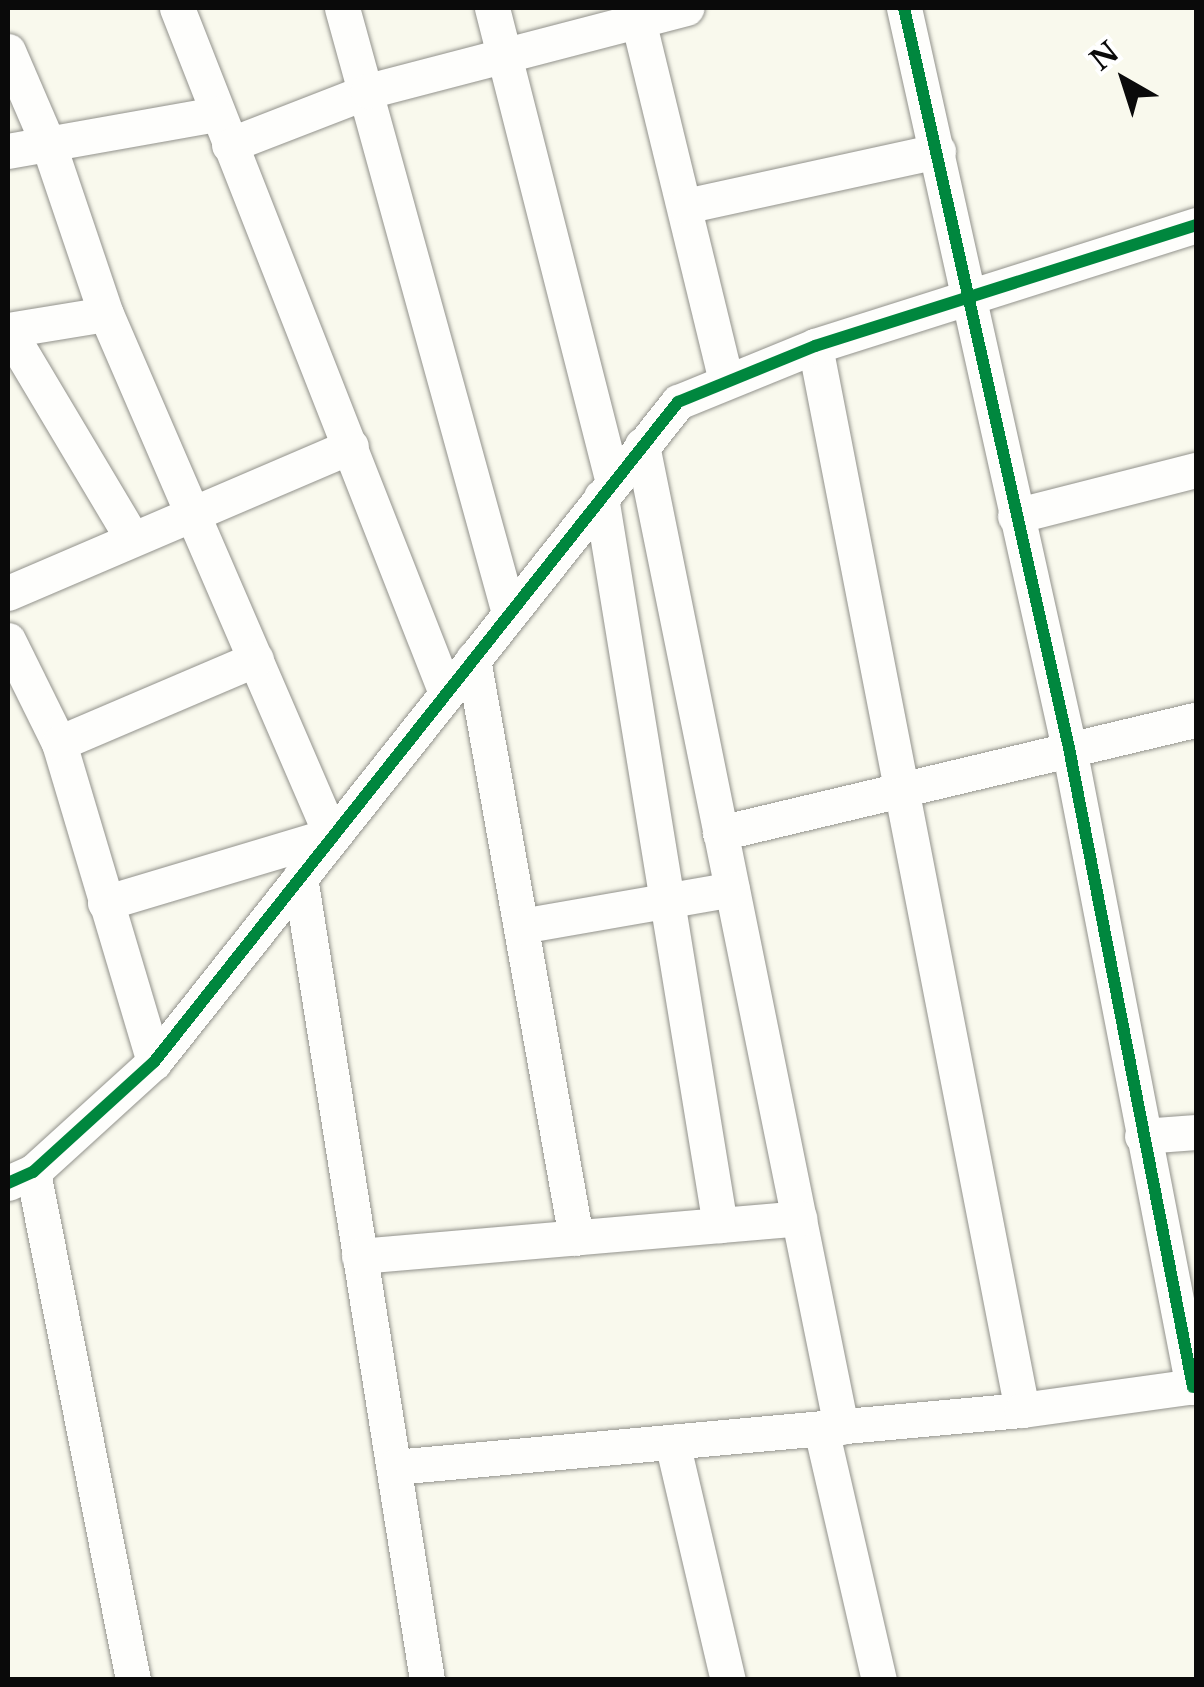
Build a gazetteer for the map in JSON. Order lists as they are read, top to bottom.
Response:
{
  "north": "top left"
}
